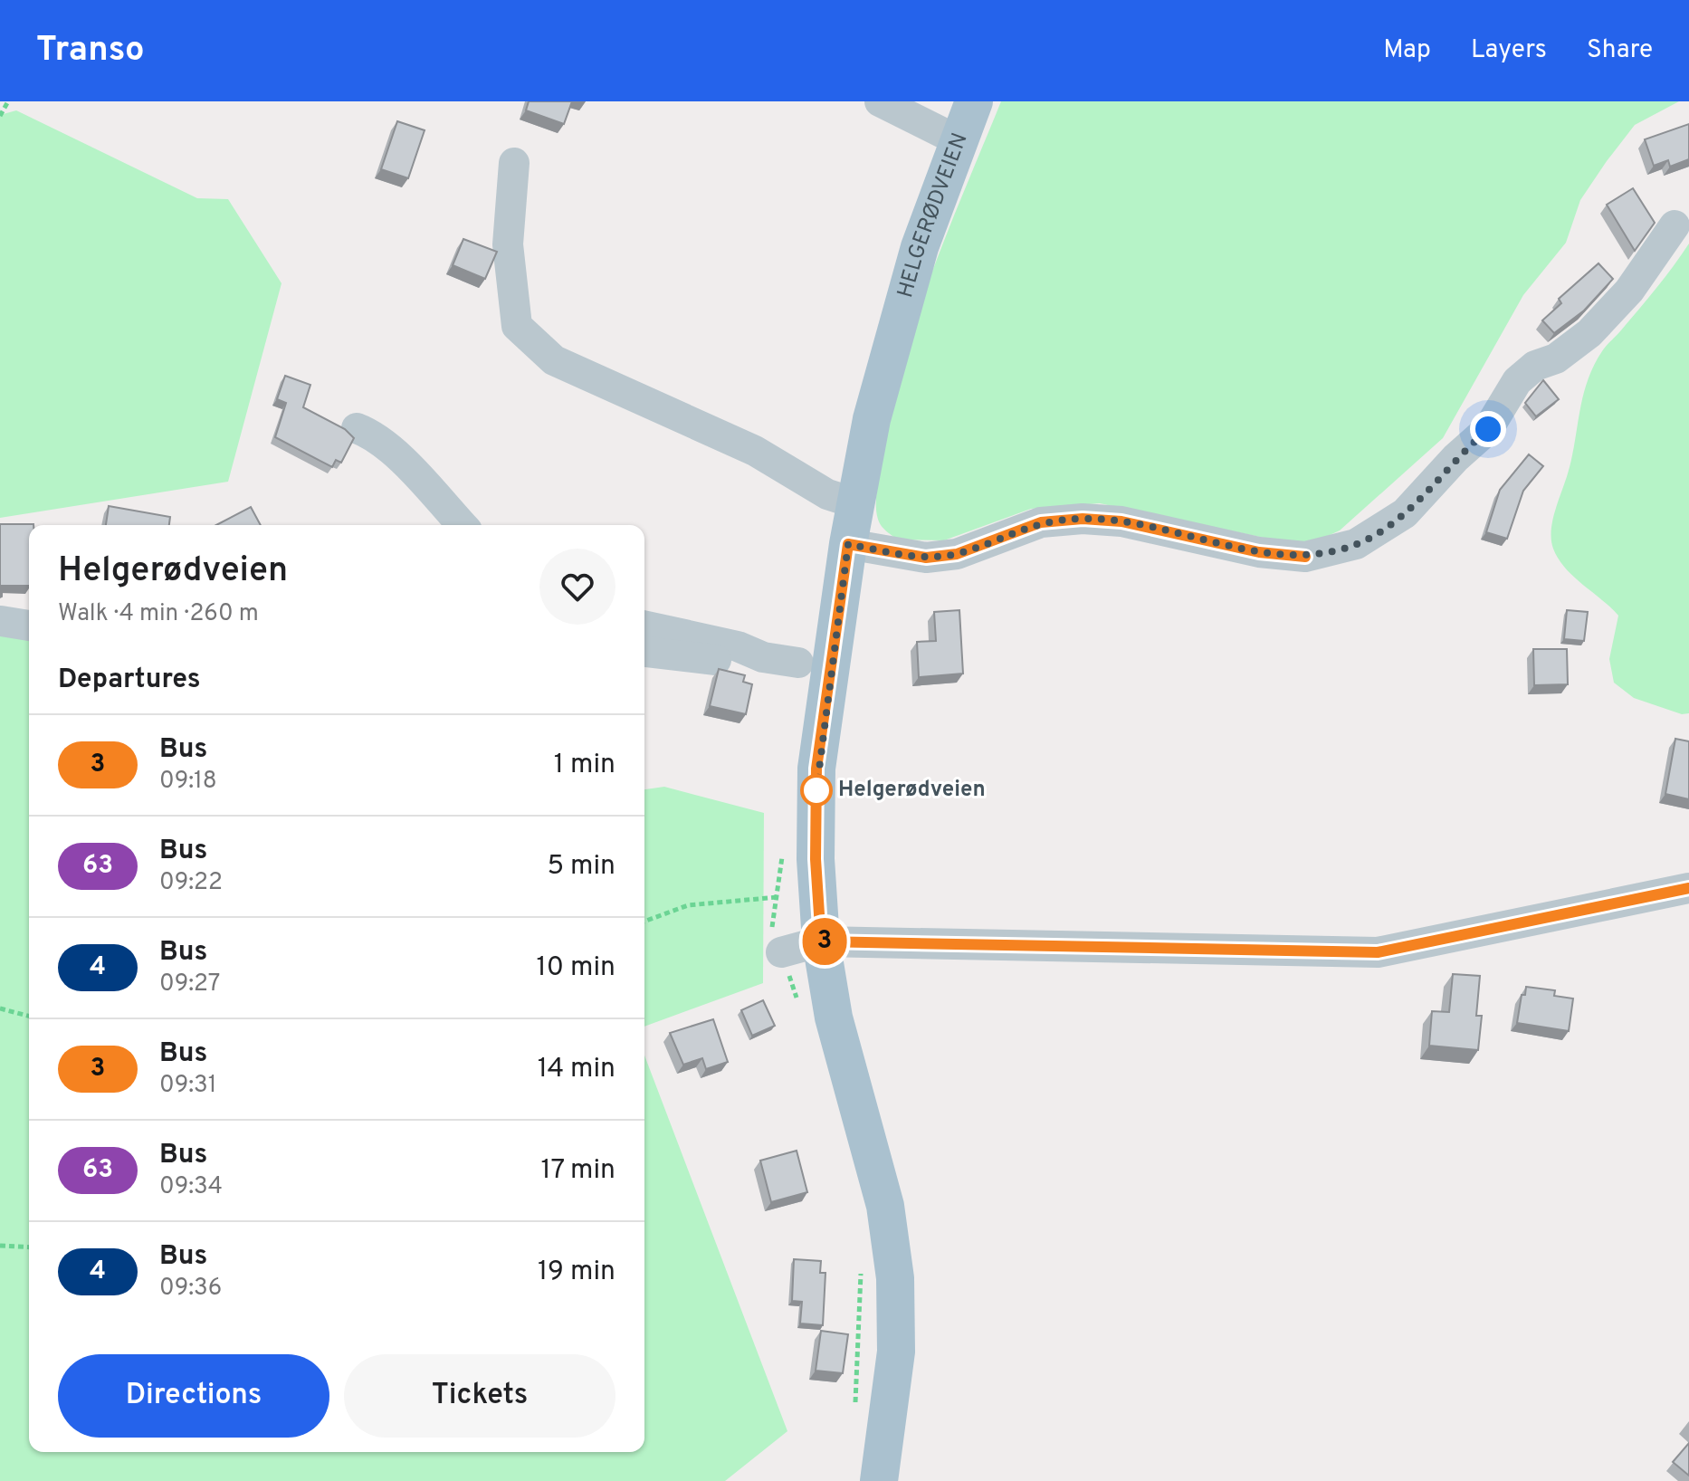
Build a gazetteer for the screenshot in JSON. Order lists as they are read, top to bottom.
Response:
{
  "streets": {
    "main road": ["HELGERØDVEIEN"]
  },
  "places": ["Helgerødveien"],
  "lines": ["bus line 3"],
  "page": {
    "header": "Transo",
    "nav": ["Map", "Layers", "Share"],
    "on_map": "3",
    "heading": [
      ["Helgerødveien", "Walk · 4 min · 260 m"],
      "Departures"
    ],
    "list": [
      {
        "mark": "3",
        "name": "Bus",
        "note": "09:18",
        "value": "1 min"
      },
      {
        "mark": "63",
        "name": "Bus",
        "note": "09:22",
        "value": "5 min"
      },
      {
        "mark": "4",
        "name": "Bus",
        "note": "09:27",
        "value": "10 min"
      },
      {
        "mark": "3",
        "name": "Bus",
        "note": "09:31",
        "value": "14 min"
      },
      {
        "mark": "63",
        "name": "Bus",
        "note": "09:34",
        "value": "17 min"
      },
      {
        "mark": "4",
        "name": "Bus",
        "note": "09:36",
        "value": "19 min"
      }
    ],
    "buttons": ["Directions", "Tickets"]
  }
}
